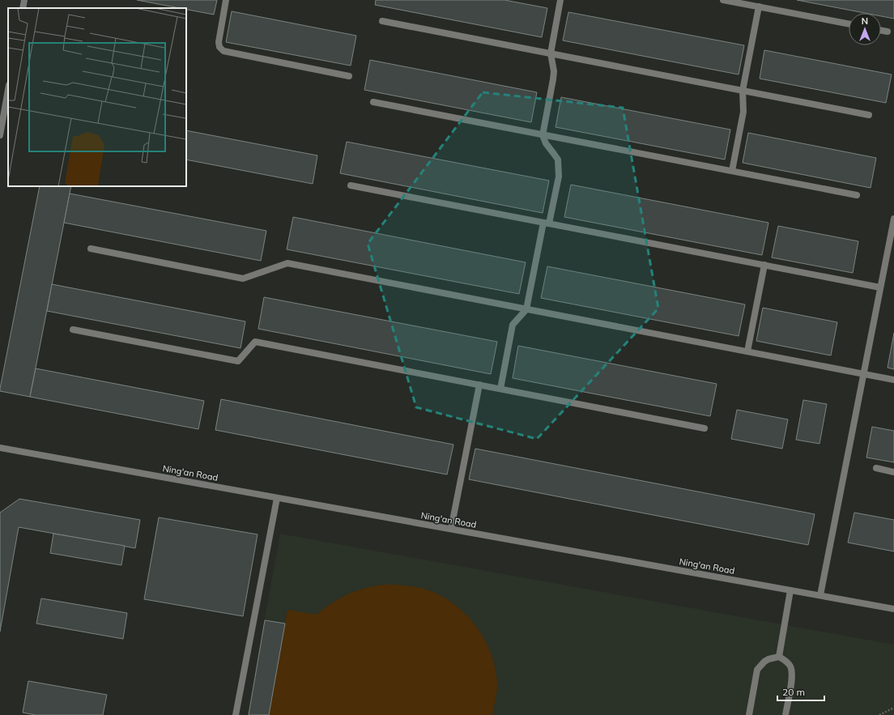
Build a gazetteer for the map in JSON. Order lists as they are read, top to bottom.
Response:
{
  "streets": {
    "street": ["Ning'an Road"]
  },
  "scale_bar": "20 m",
  "north": "top"
}
